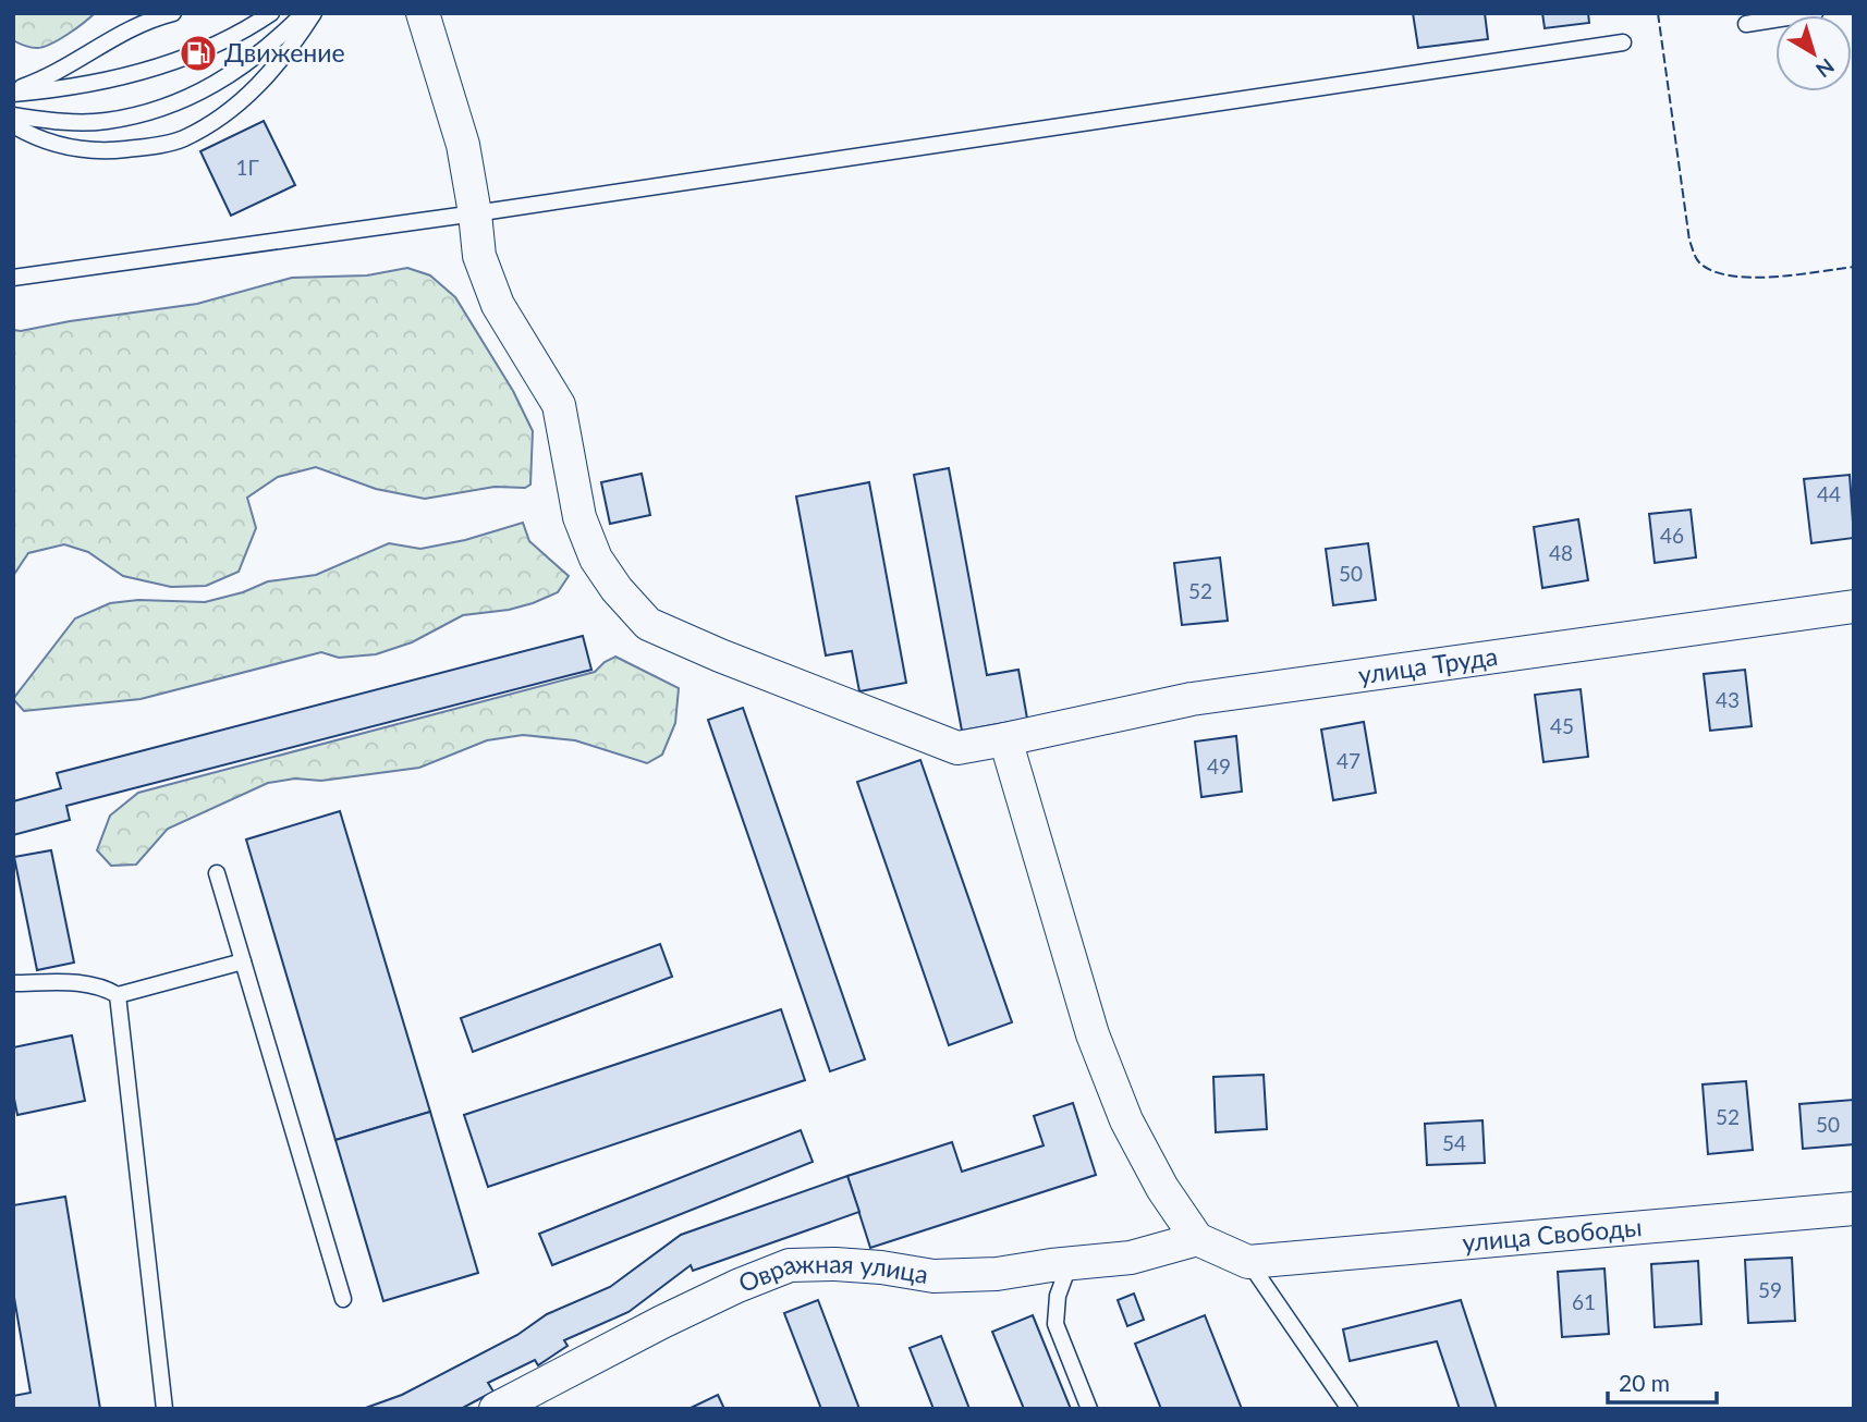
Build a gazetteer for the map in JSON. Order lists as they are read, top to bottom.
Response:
{
  "streets": {
    "street": ["улица Труда", "улица Свободы", "Овражная улица"]
  },
  "places": {
    "fuel station": ["Движение"]
  },
  "house_numbers": [
    "1Г",
    "44",
    "46",
    "48",
    "50",
    "52",
    "43",
    "45",
    "47",
    "49",
    "52",
    "50",
    "54",
    "59",
    "61"
  ],
  "scale_bar": "20 m",
  "north": "bottom right"
}
